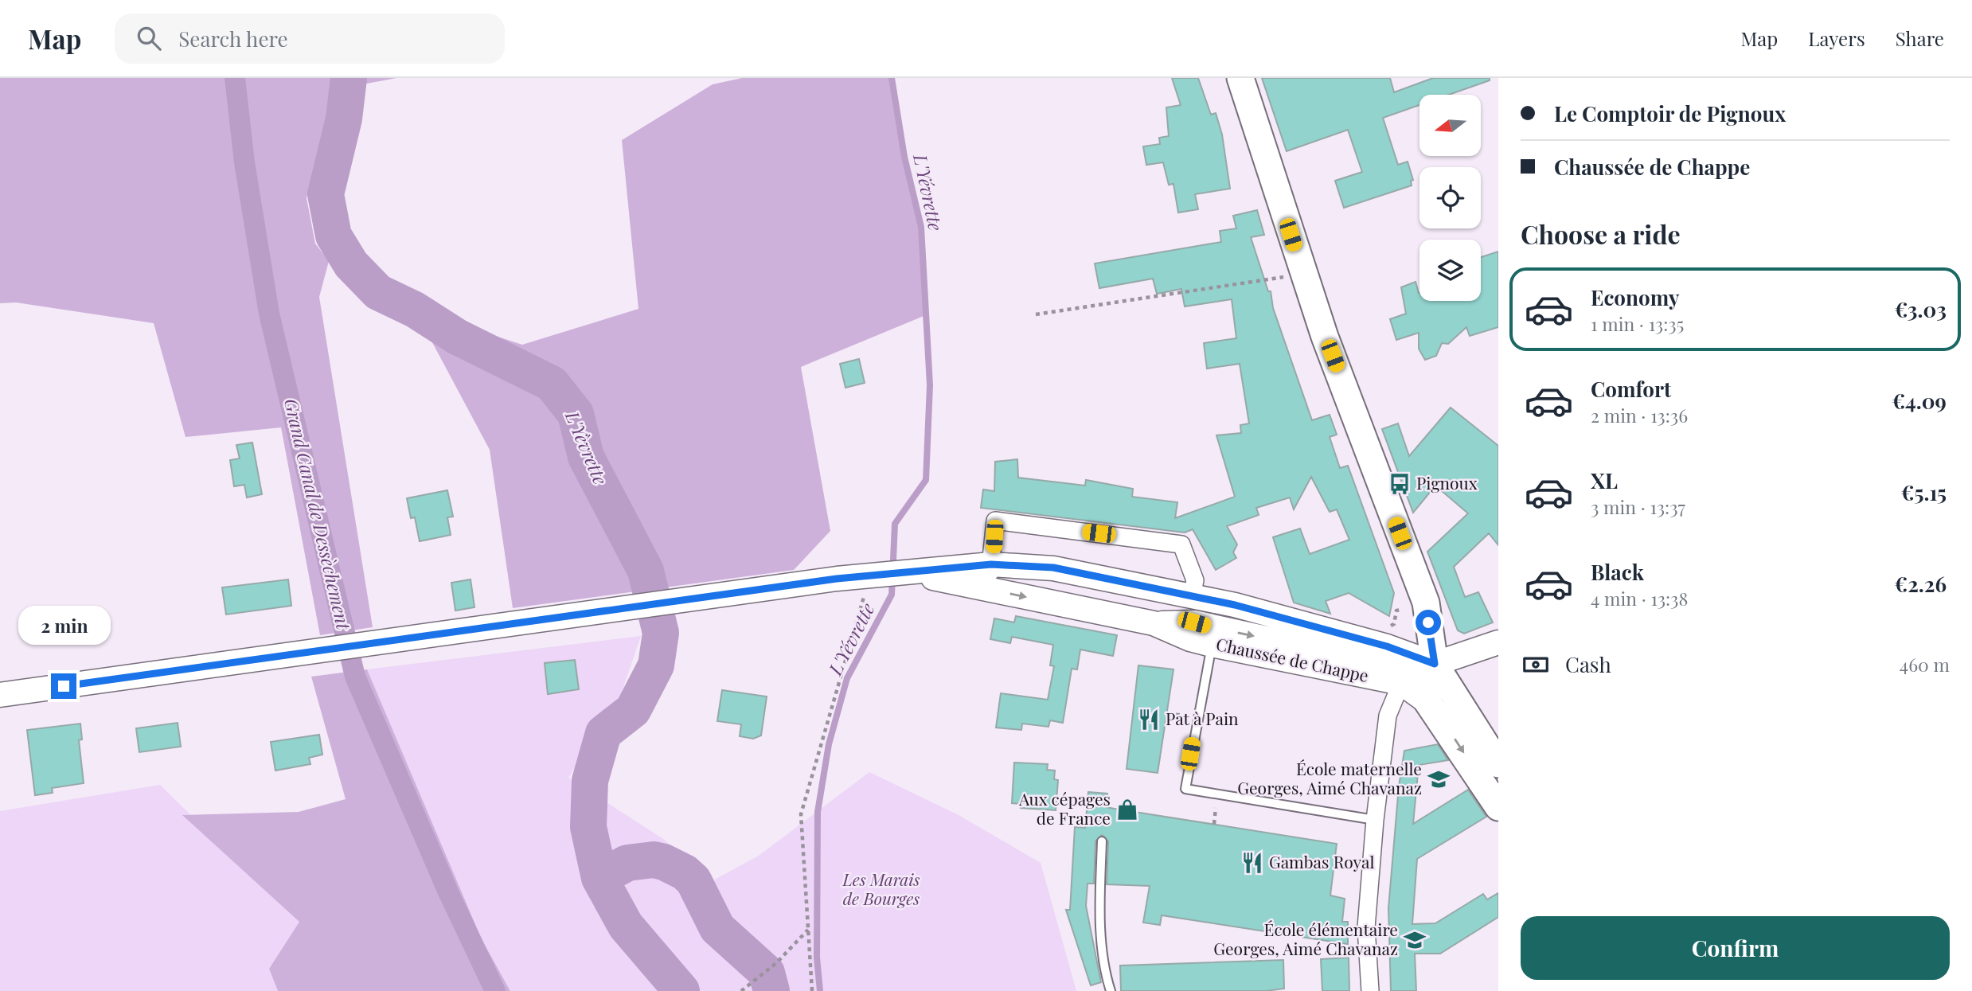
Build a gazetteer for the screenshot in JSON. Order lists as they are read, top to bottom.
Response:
{
  "streets": {
    "main road": ["Chaussée de Chappe"]
  },
  "water": ["L'Yévrette", "L'Yèvrette", "Grand Canal de Dessèchement"],
  "parks": ["Les Marais de Bourges"],
  "places": {
    "bus stop": ["Pignoux"],
    "restaurant": ["Pat à Pain", "Gambas Royal"],
    "school or university": ["École maternelle Georges, Aimé Chavanaz", "École élémentaire Georges, Aimé Chavanaz"],
    "shop": ["Aux cépages de France"]
  },
  "north": "left",
  "page": {
    "header": "Map",
    "search": "Search here",
    "nav": ["Map", "Layers", "Share"],
    "banner": ["Le Comptoir de Pignoux", "Chaussée de Chappe"],
    "heading": "Choose a ride",
    "list": [
      {
        "name": "Economy",
        "note": "1 min · 13:35",
        "value": "€3.03"
      },
      {
        "name": "Comfort",
        "note": "2 min · 13:36",
        "value": "€4.09"
      },
      {
        "name": "XL",
        "note": "3 min · 13:37",
        "value": "€5.15"
      },
      {
        "name": "Black",
        "note": "4 min · 13:38",
        "value": "€2.26"
      }
    ],
    "bubble": "2 min",
    "pay": ["Cash", "460 m"],
    "buttons": "Confirm"
  }
}
